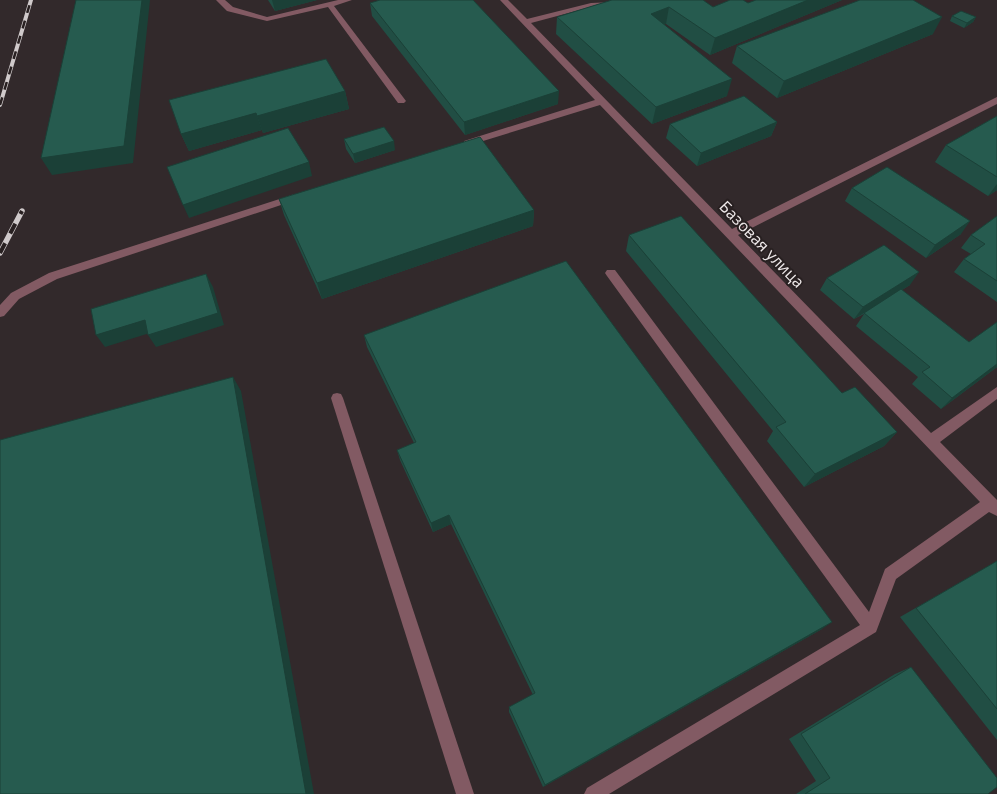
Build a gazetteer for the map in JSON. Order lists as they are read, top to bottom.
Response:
{
  "streets": {
    "street": ["Базовая улица"]
  }
}
